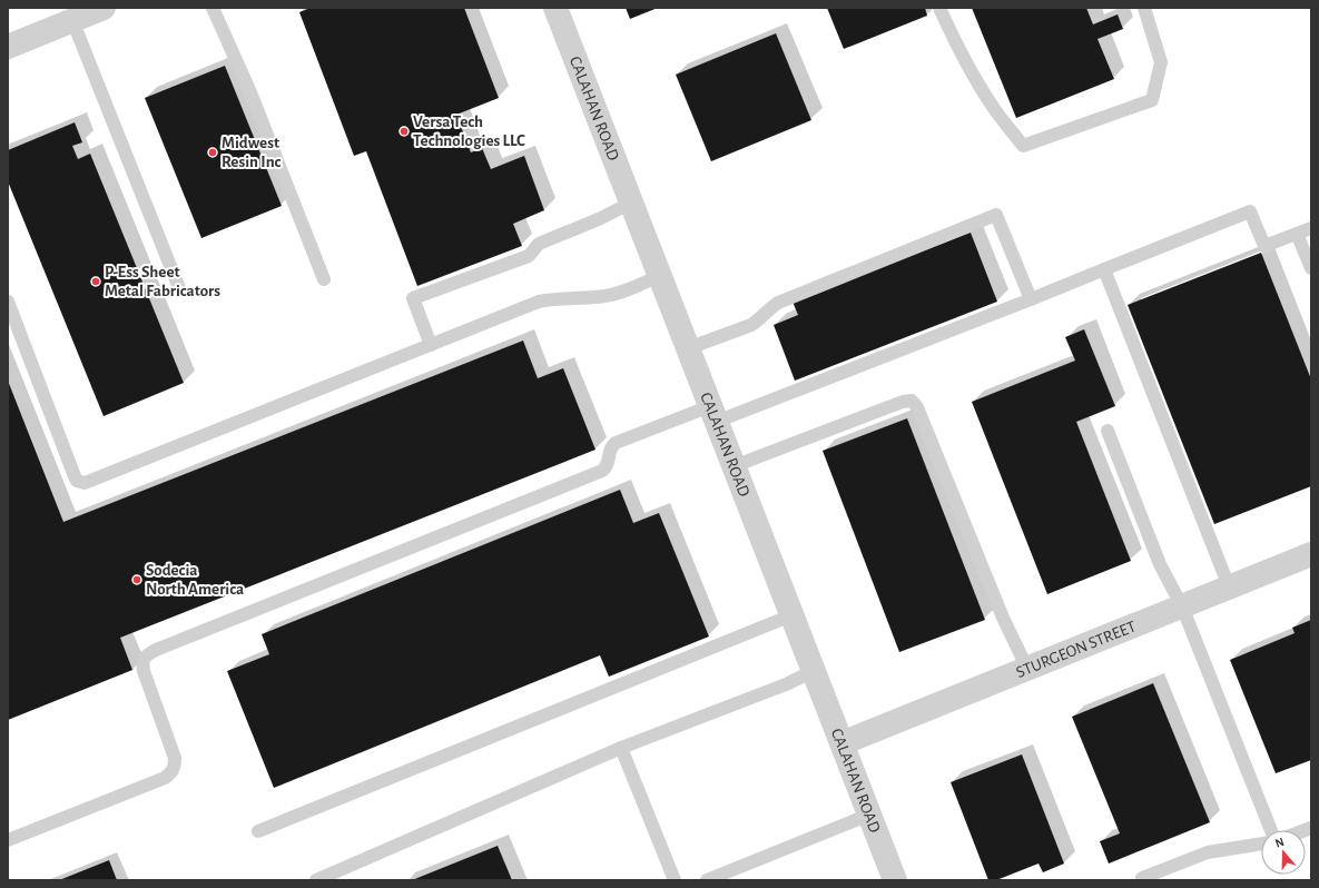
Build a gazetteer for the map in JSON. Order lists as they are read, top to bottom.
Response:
{
  "streets": {
    "street": ["CALAHAN ROAD", "STURGEON STREET"]
  },
  "crossings": [
    ["CALAHAN ROAD", "STURGEON STREET"]
  ],
  "places": [
    "Versa Tech Technologies LLC",
    "Midwest Resin Inc",
    "P-Ess Sheet Metal Fabricators",
    "Sodecia North America"
  ],
  "north": "top"
}
